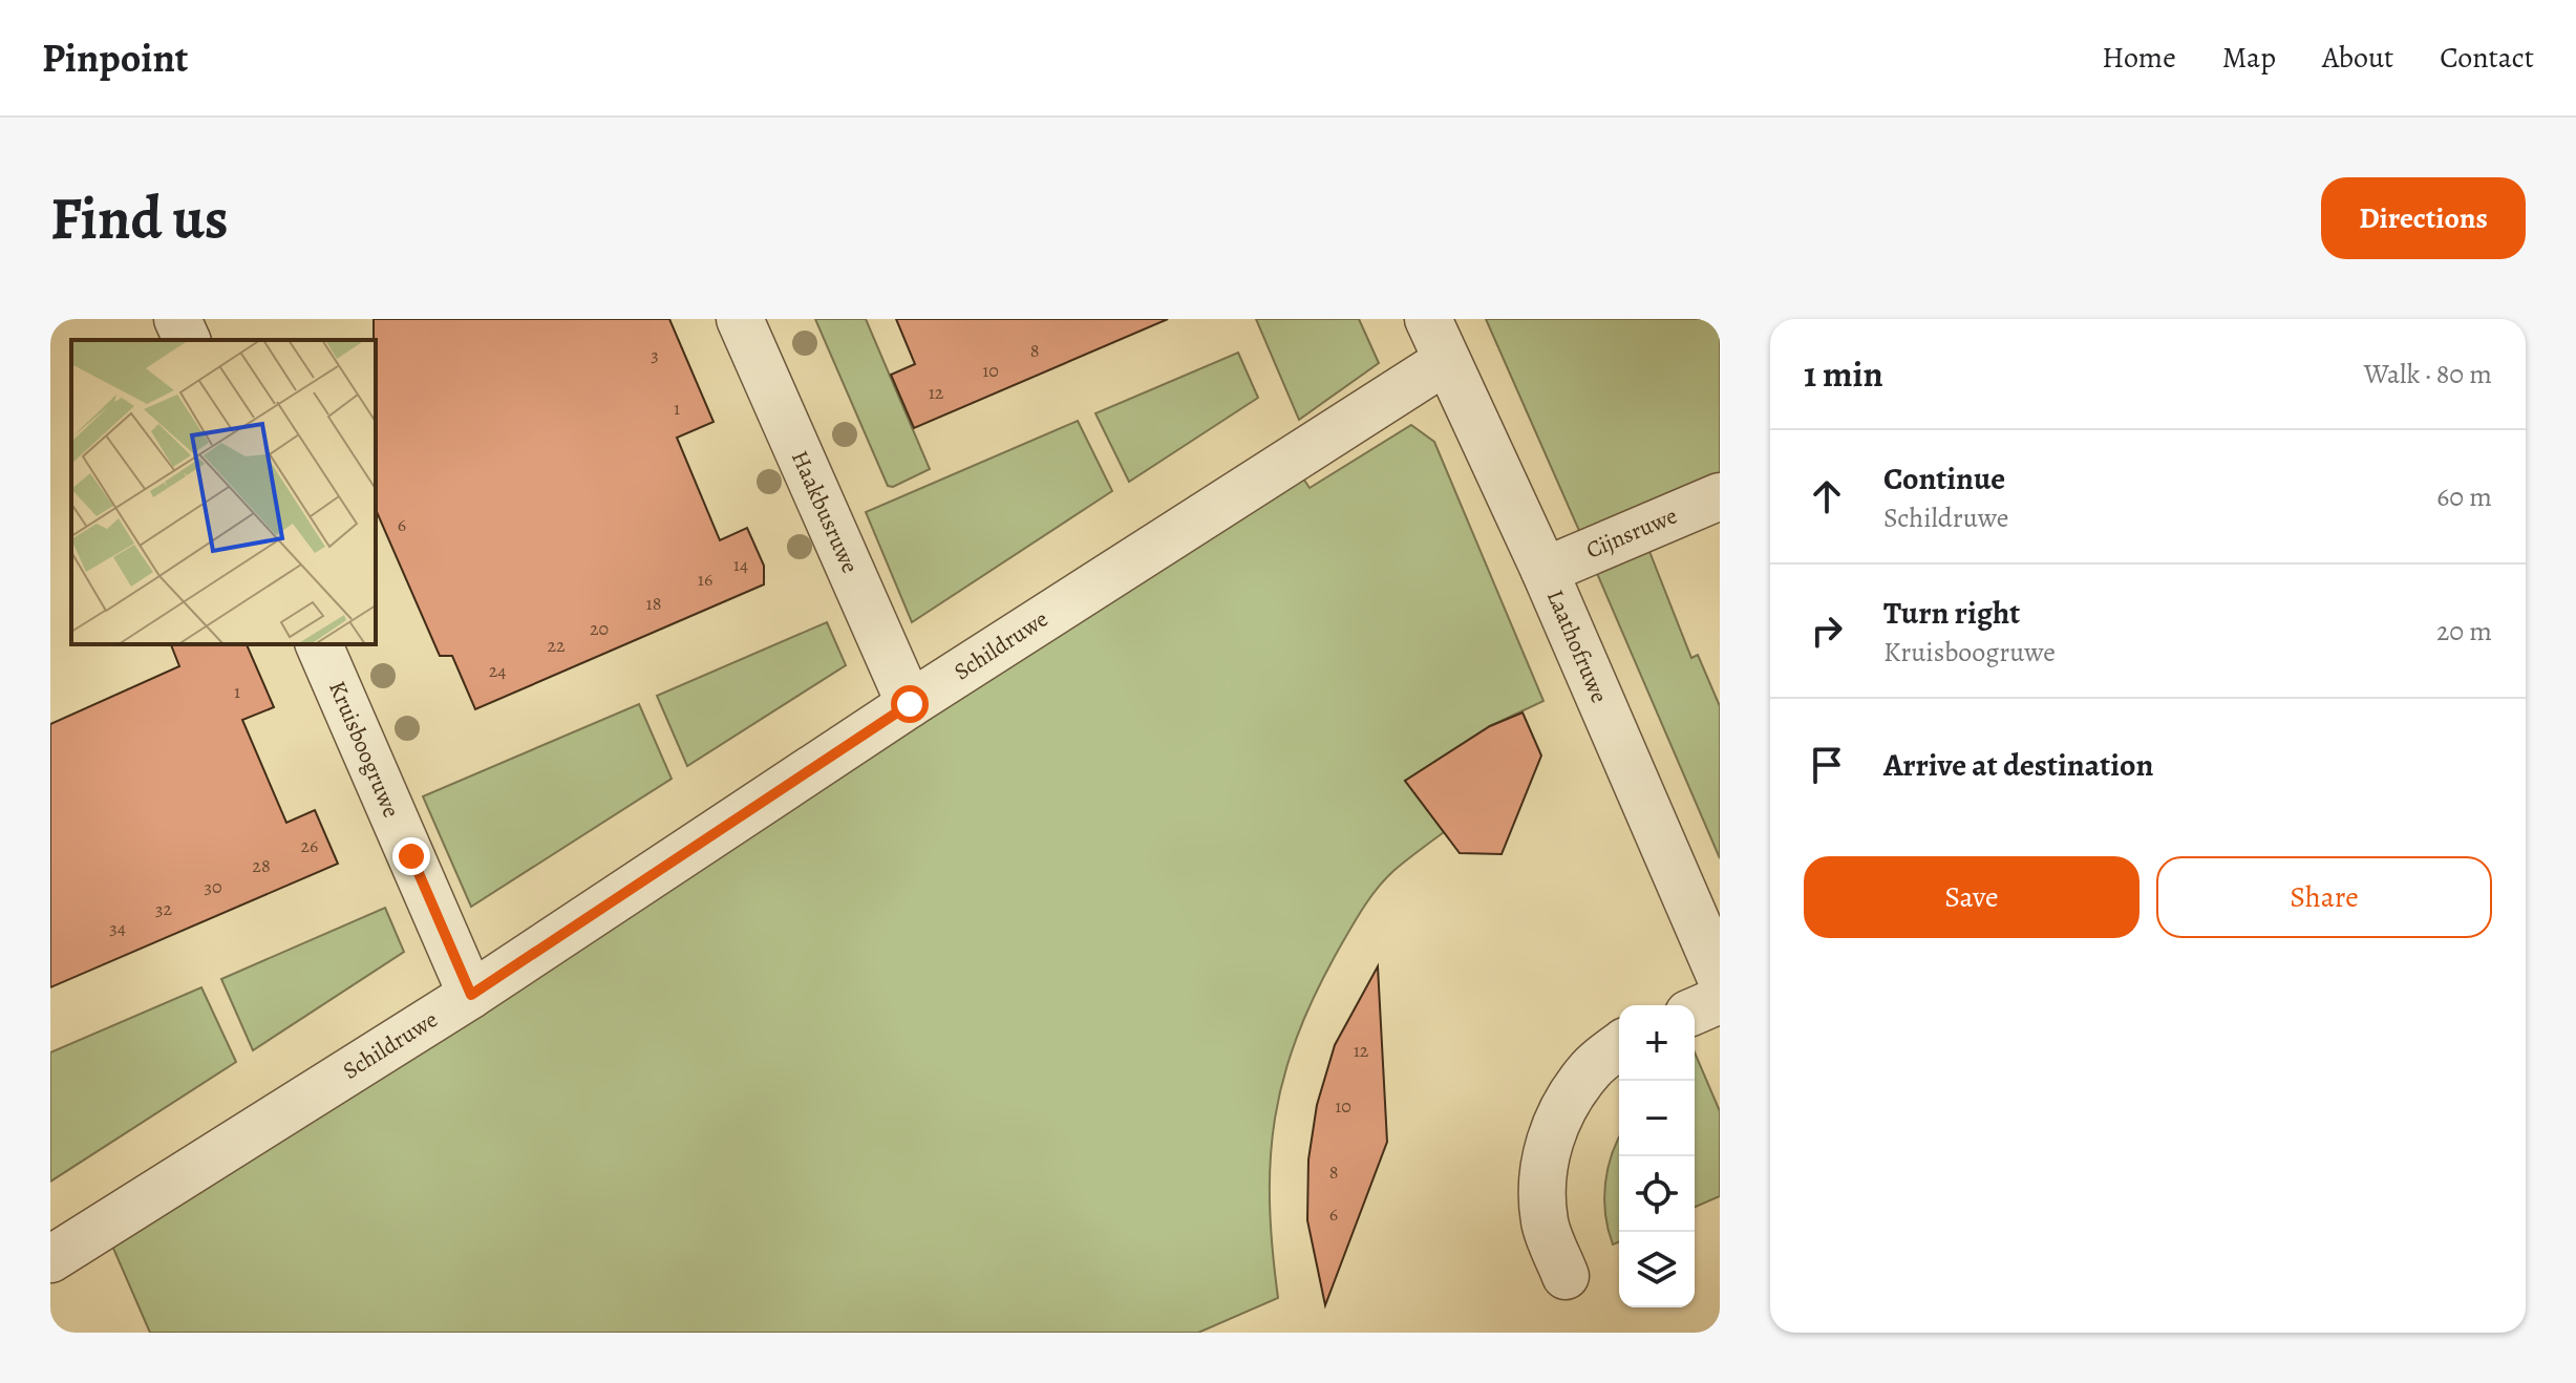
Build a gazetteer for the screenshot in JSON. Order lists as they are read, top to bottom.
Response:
{
  "streets": {
    "street": [
      "Haakbusruwe",
      "Cijnsruwe",
      "Schildruwe",
      "Laathofruwe",
      "Kruisboogruwe"
    ]
  },
  "crossings": [
    ["Haakbusruwe", "Schildruwe"],
    ["Cijnsruwe", "Laathofruwe"],
    ["Schildruwe", "Laathofruwe"],
    ["Schildruwe", "Kruisboogruwe"]
  ],
  "house_numbers": [
    "8",
    "3",
    "10",
    "12",
    "1",
    "6",
    "14",
    "16",
    "18",
    "20",
    "22",
    "24",
    "1",
    "26",
    "28",
    "30",
    "32",
    "34",
    "12",
    "10",
    "8",
    "6"
  ],
  "page": {
    "header": "Pinpoint",
    "nav": [
      "Home",
      "Map",
      "About",
      "Contact"
    ],
    "buttons": [
      "Directions",
      ["Save", "Share"]
    ],
    "title": "Find us",
    "heading": ["1 min", "Walk · 80 m"],
    "list": [
      ["Continue", "Schildruwe", "60 m"],
      ["Turn right", "Kruisboogruwe", "20 m"],
      "Arrive at destination"
    ],
    "map_buttons": ["+", "−"]
  }
}
